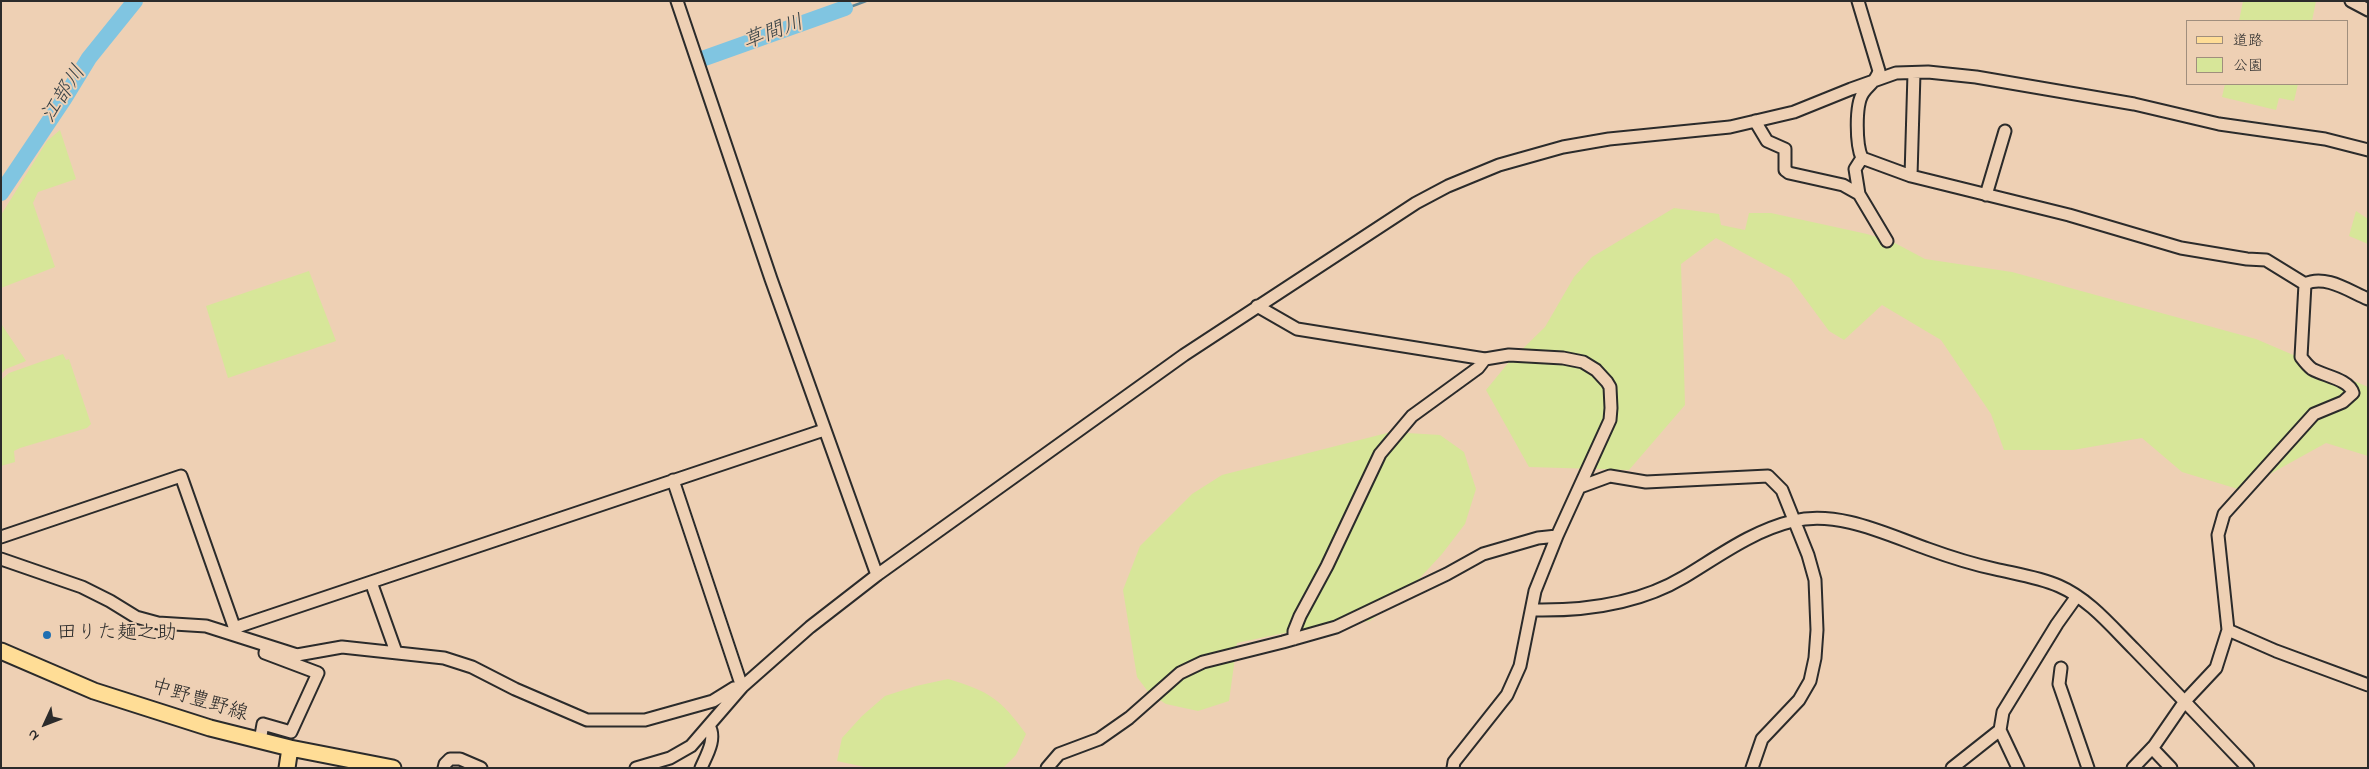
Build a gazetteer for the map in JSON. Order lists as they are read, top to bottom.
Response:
{
  "streets": {
    "main road": ["中野豊野線"]
  },
  "water": ["草間川", "江部川"],
  "places": ["田りた麺之助"],
  "legend": ["道路", "公園"],
  "north": "bottom left"
}
